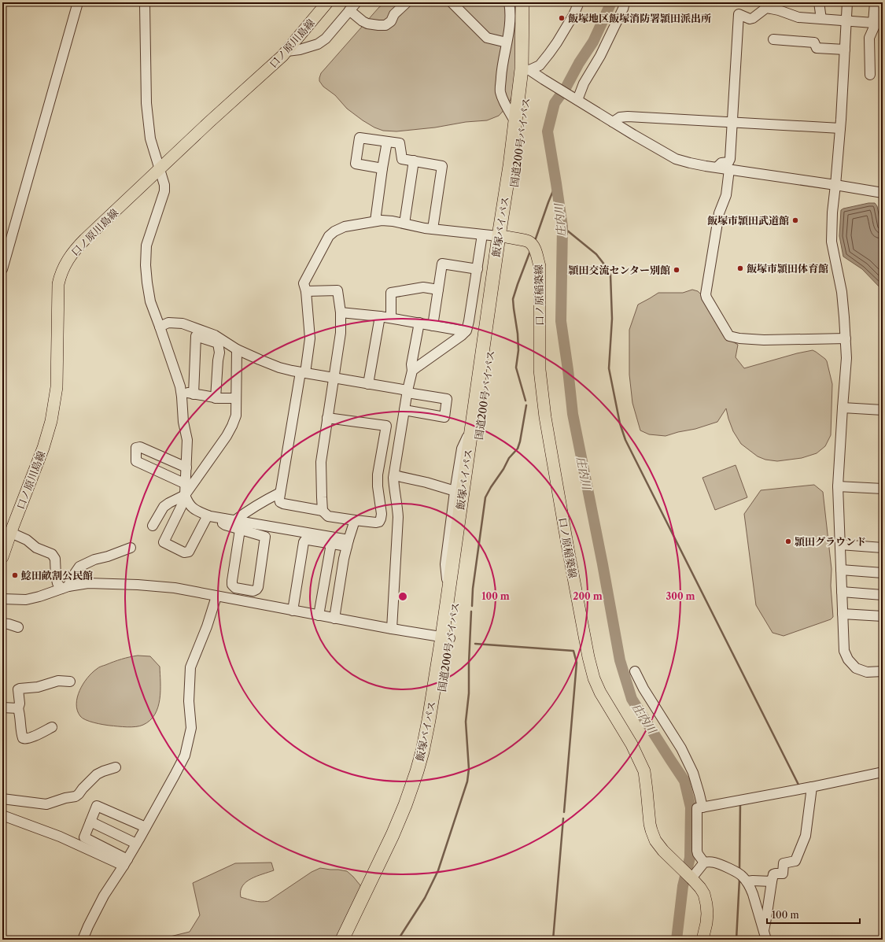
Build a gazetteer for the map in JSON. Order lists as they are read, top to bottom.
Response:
{
  "streets": {
    "highway": ["国道200号バイパス", "飯塚バイパス"],
    "main road": ["口ノ原川島線", "口ノ原稲築線"]
  },
  "crossings": [
    ["国道200号バイパス", "飯塚バイパス"],
    ["国道200号バイパス", "口ノ原稲築線"],
    ["飯塚バイパス", "口ノ原稲築線"]
  ],
  "water": ["庄内川"],
  "places": [
    "飯塚地区飯塚消防署頴田派出所",
    "飯塚市頴田武道館",
    "飯塚市頴田体育館",
    "頴田交流センター別館",
    "頴田グラウンド",
    "鯰田畝割公民館"
  ],
  "scale_bar": "100 m",
  "rings": ["100 m", "200 m", "300 m"]
}
